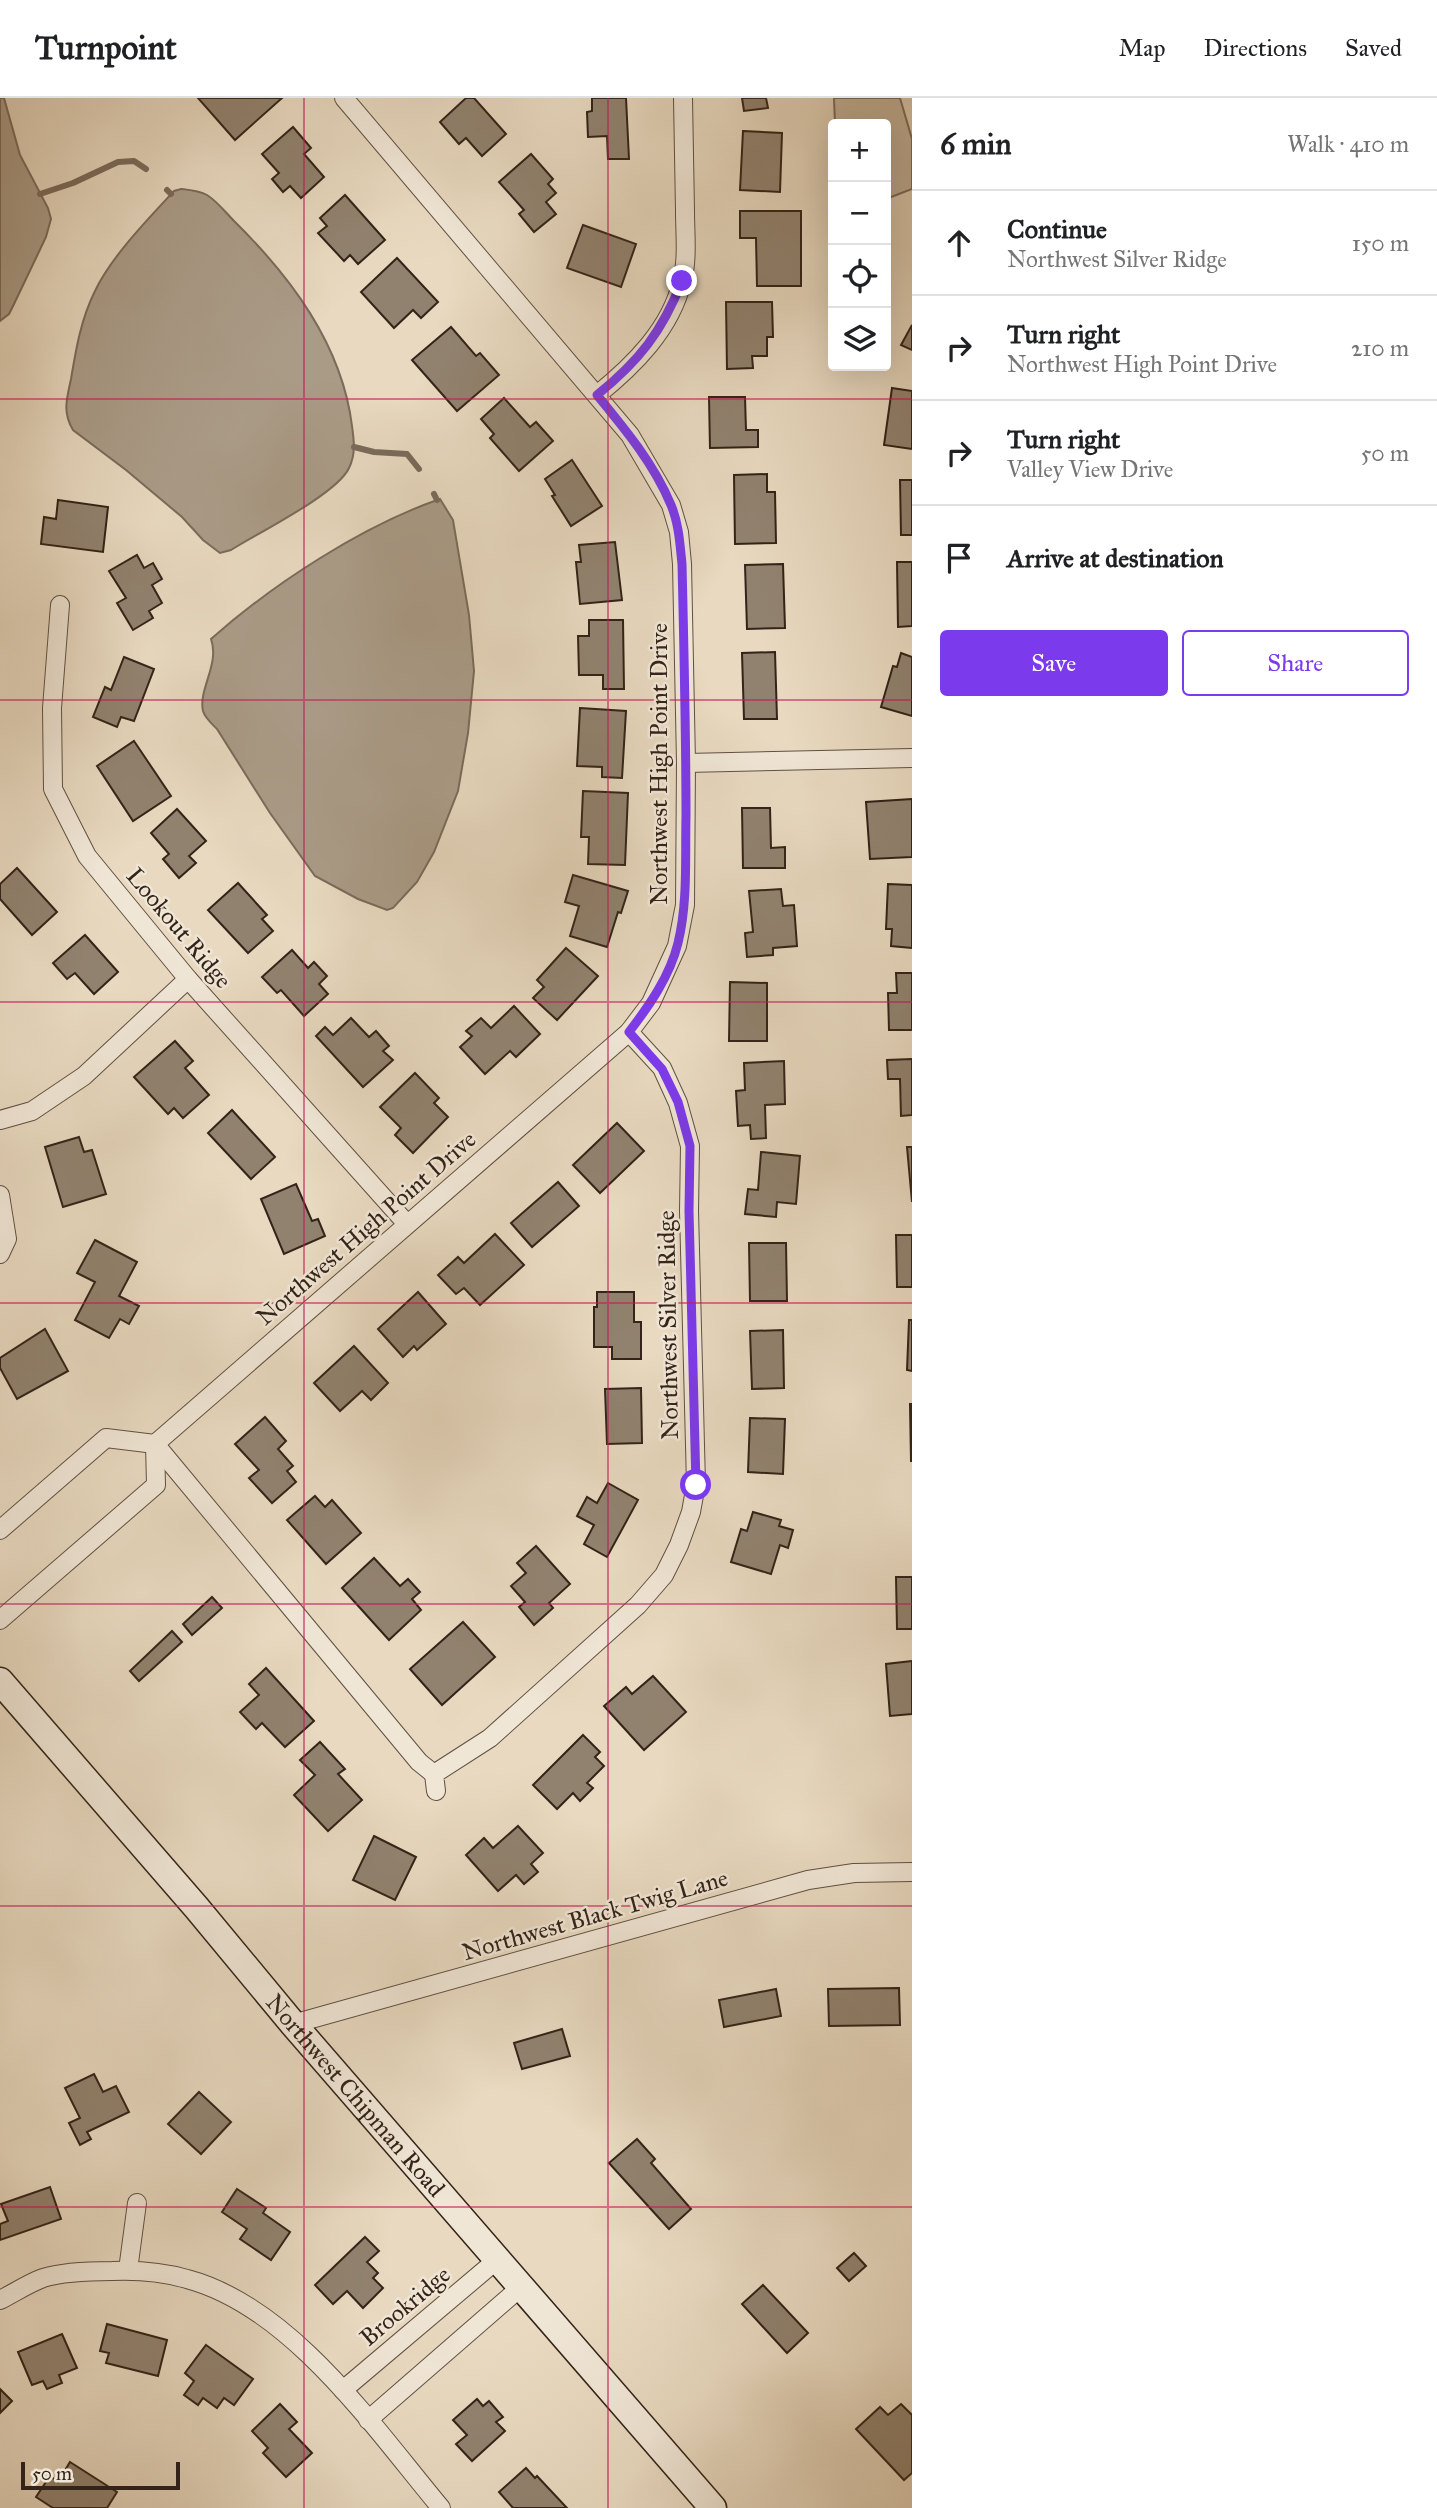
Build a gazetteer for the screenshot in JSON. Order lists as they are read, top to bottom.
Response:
{
  "streets": {
    "main road": ["Northwest Chipman Road"],
    "street": [
      "Northwest High Point Drive",
      "Lookout Ridge",
      "Northwest Silver Ridge",
      "Northwest Black Twig Lane",
      "Brookridge"
    ]
  },
  "crossings": [
    ["Northwest High Point Drive", "Lookout Ridge"],
    ["Northwest High Point Drive", "Northwest Silver Ridge"],
    ["Northwest Black Twig Lane", "Northwest Chipman Road"],
    ["Northwest Chipman Road", "Brookridge"]
  ],
  "scale_bar": "50 m",
  "page": {
    "header": "Turnpoint",
    "nav": ["Map", "Directions", "Saved"],
    "heading": ["6 min", "Walk · 410 m"],
    "map_buttons": ["+", "−"],
    "list": [
      ["Continue", "Northwest Silver Ridge", "150 m"],
      ["Turn right", "Northwest High Point Drive", "210 m"],
      ["Turn right", "Valley View Drive", "50 m"],
      "Arrive at destination"
    ],
    "buttons": ["Save", "Share"],
    "scale": "50 m"
  }
}
